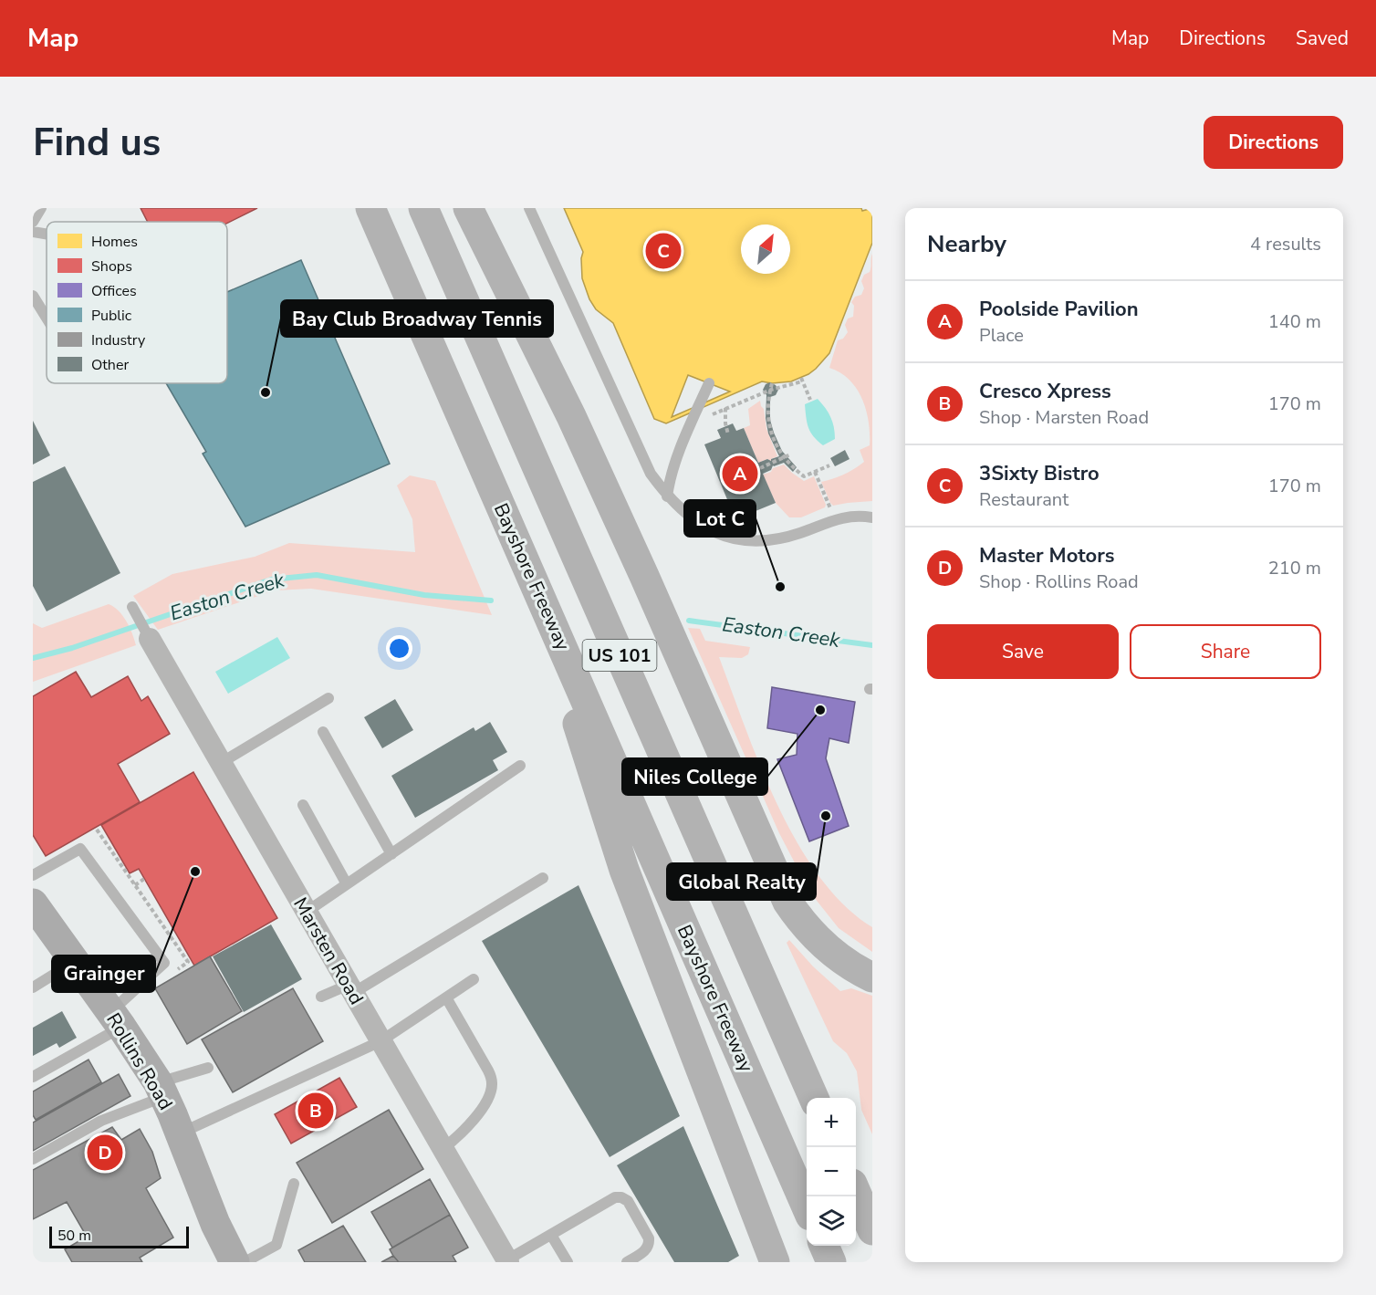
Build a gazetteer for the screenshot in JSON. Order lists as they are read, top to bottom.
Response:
{
  "streets": {
    "highway": ["Bayshore Freeway", "US 101"],
    "main road": ["Rollins Road"],
    "street": ["Marsten Road"]
  },
  "water": ["Easton Creek"],
  "places": [
    "Bay Club Broadway Tennis",
    "Lot C",
    "Niles College",
    "Global Realty",
    "Grainger"
  ],
  "legend": [
    "Homes",
    "Shops",
    "Offices",
    "Public",
    "Industry",
    "Other"
  ],
  "scale_bar": "50 m",
  "north": "top right",
  "page": {
    "header": "Map",
    "nav": ["Map", "Directions", "Saved"],
    "buttons": [
      "Directions",
      ["Save", "Share"]
    ],
    "title": "Find us",
    "heading": ["Nearby", "4 results"],
    "pins": [
      "C",
      "A",
      "B",
      "D"
    ],
    "list": [
      {
        "mark": "A",
        "name": "Poolside Pavilion",
        "note": "Place",
        "value": "140 m"
      },
      {
        "mark": "B",
        "name": "Cresco Xpress",
        "note": "Shop · Marsten Road",
        "value": "170 m"
      },
      {
        "mark": "C",
        "name": "3Sixty Bistro",
        "note": "Restaurant",
        "value": "170 m"
      },
      {
        "mark": "D",
        "name": "Master Motors",
        "note": "Shop · Rollins Road",
        "value": "210 m"
      }
    ],
    "map_buttons": ["+", "−"],
    "scale": "50 m"
  }
}
